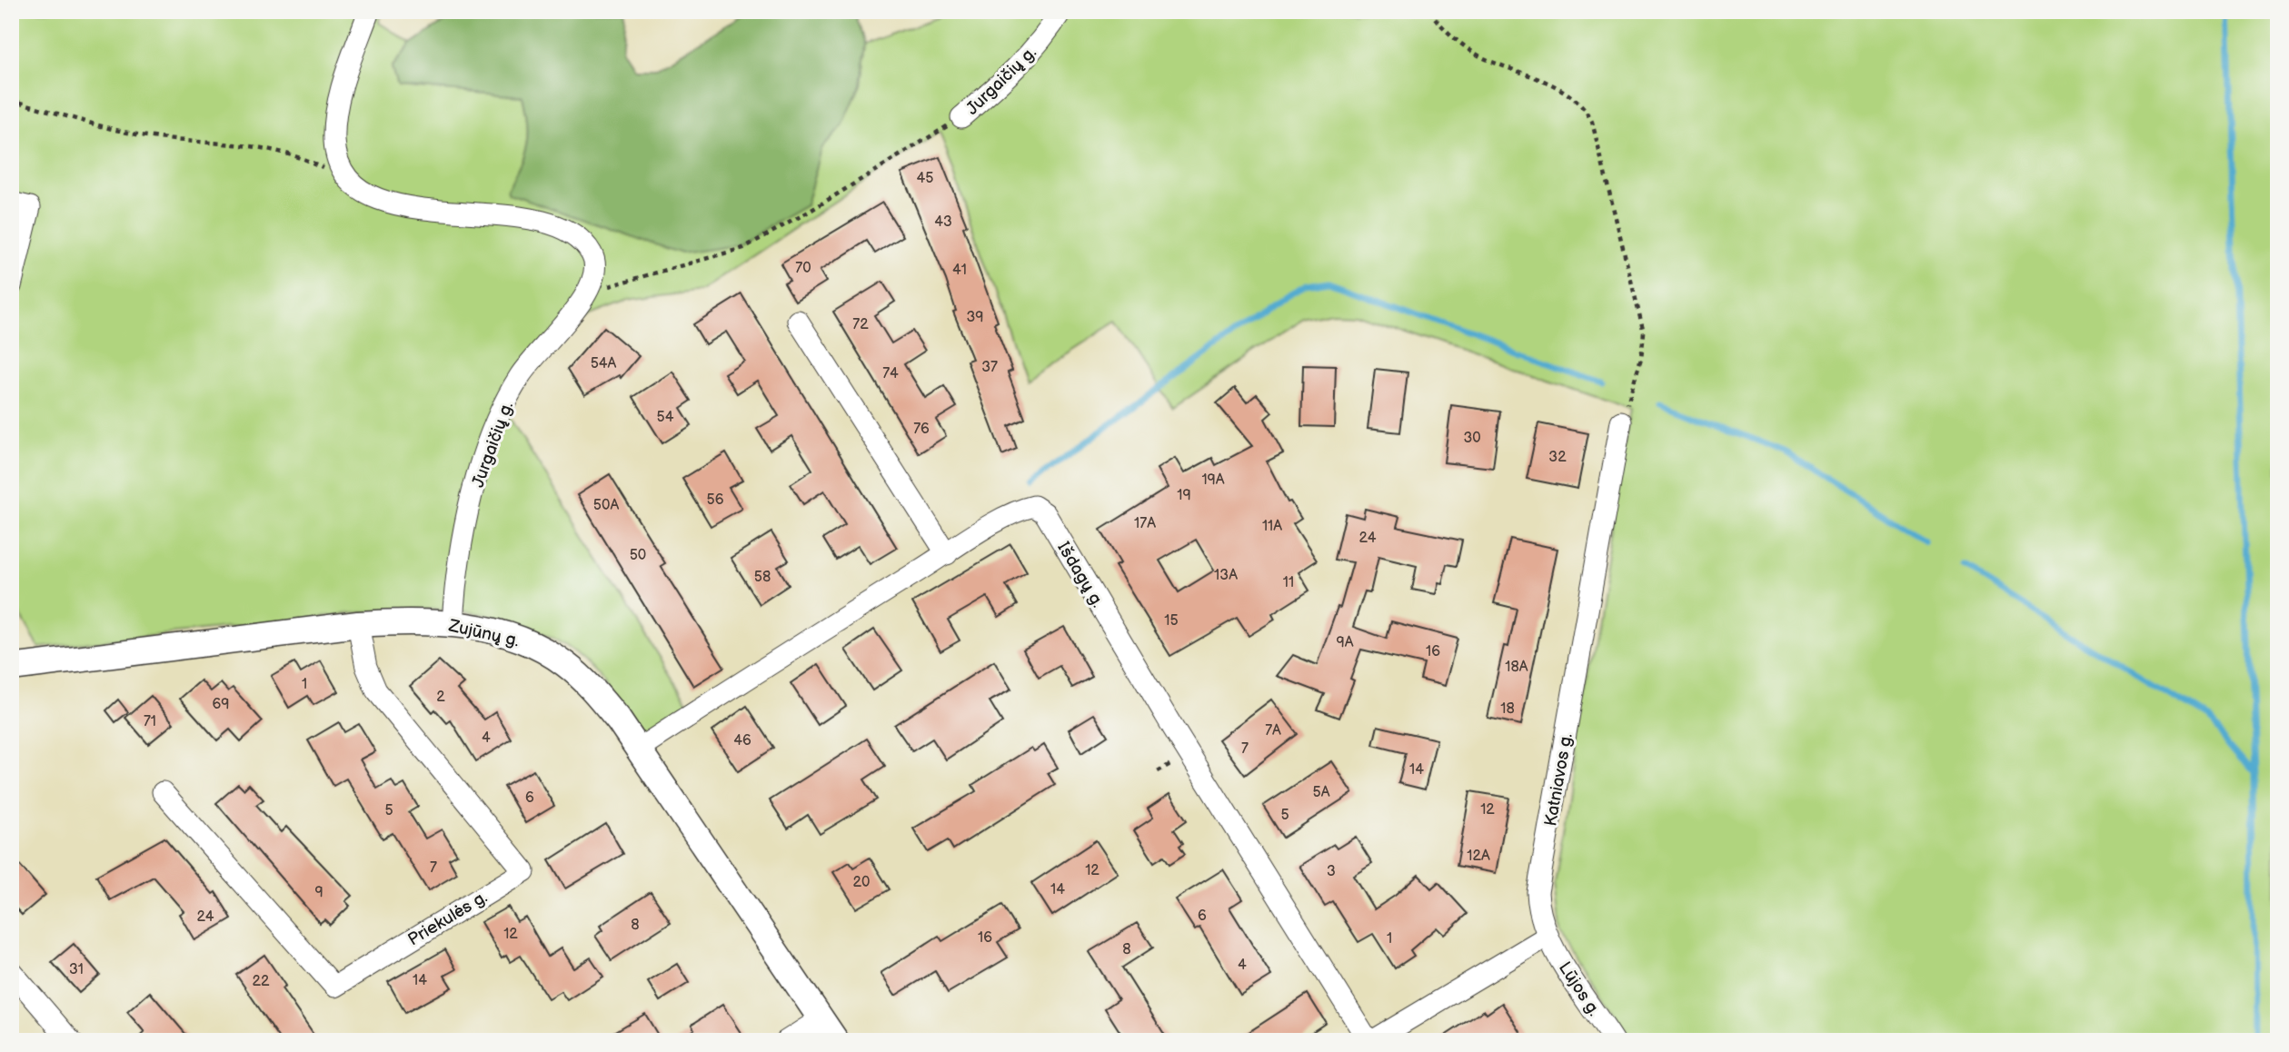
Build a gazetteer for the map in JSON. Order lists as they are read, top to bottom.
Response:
{
  "streets": {
    "main road": ["Zujūnų g."],
    "street": [
      "Jurgaičių g.",
      "Išdagų g.",
      "Katniavos g.",
      "Priekulės g.",
      "Lūjos g."
    ]
  },
  "crossings": [
    ["Jurgaičių g.", "Zujūnų g."],
    ["Išdagų g.", "Zujūnų g."],
    ["Zujūnų g.", "Priekulės g."],
    ["Katniavos g.", "Lūjos g."]
  ],
  "house_numbers": [
    "45",
    "43",
    "70",
    "41",
    "39",
    "72",
    "54A",
    "37",
    "74",
    "54",
    "76",
    "30",
    "32",
    "19A",
    "19",
    "56",
    "50A",
    "17A",
    "11A",
    "24",
    "50",
    "13A",
    "58",
    "11",
    "15",
    "9A",
    "16",
    "18A",
    "1",
    "2",
    "69",
    "18",
    "71",
    "7A",
    "4",
    "46",
    "7",
    "14",
    "5A",
    "6",
    "12",
    "5",
    "5",
    "12A",
    "7",
    "12",
    "3",
    "20",
    "14",
    "9",
    "6",
    "24",
    "8",
    "12",
    "16",
    "1",
    "8",
    "4",
    "31",
    "14",
    "22"
  ]
}
